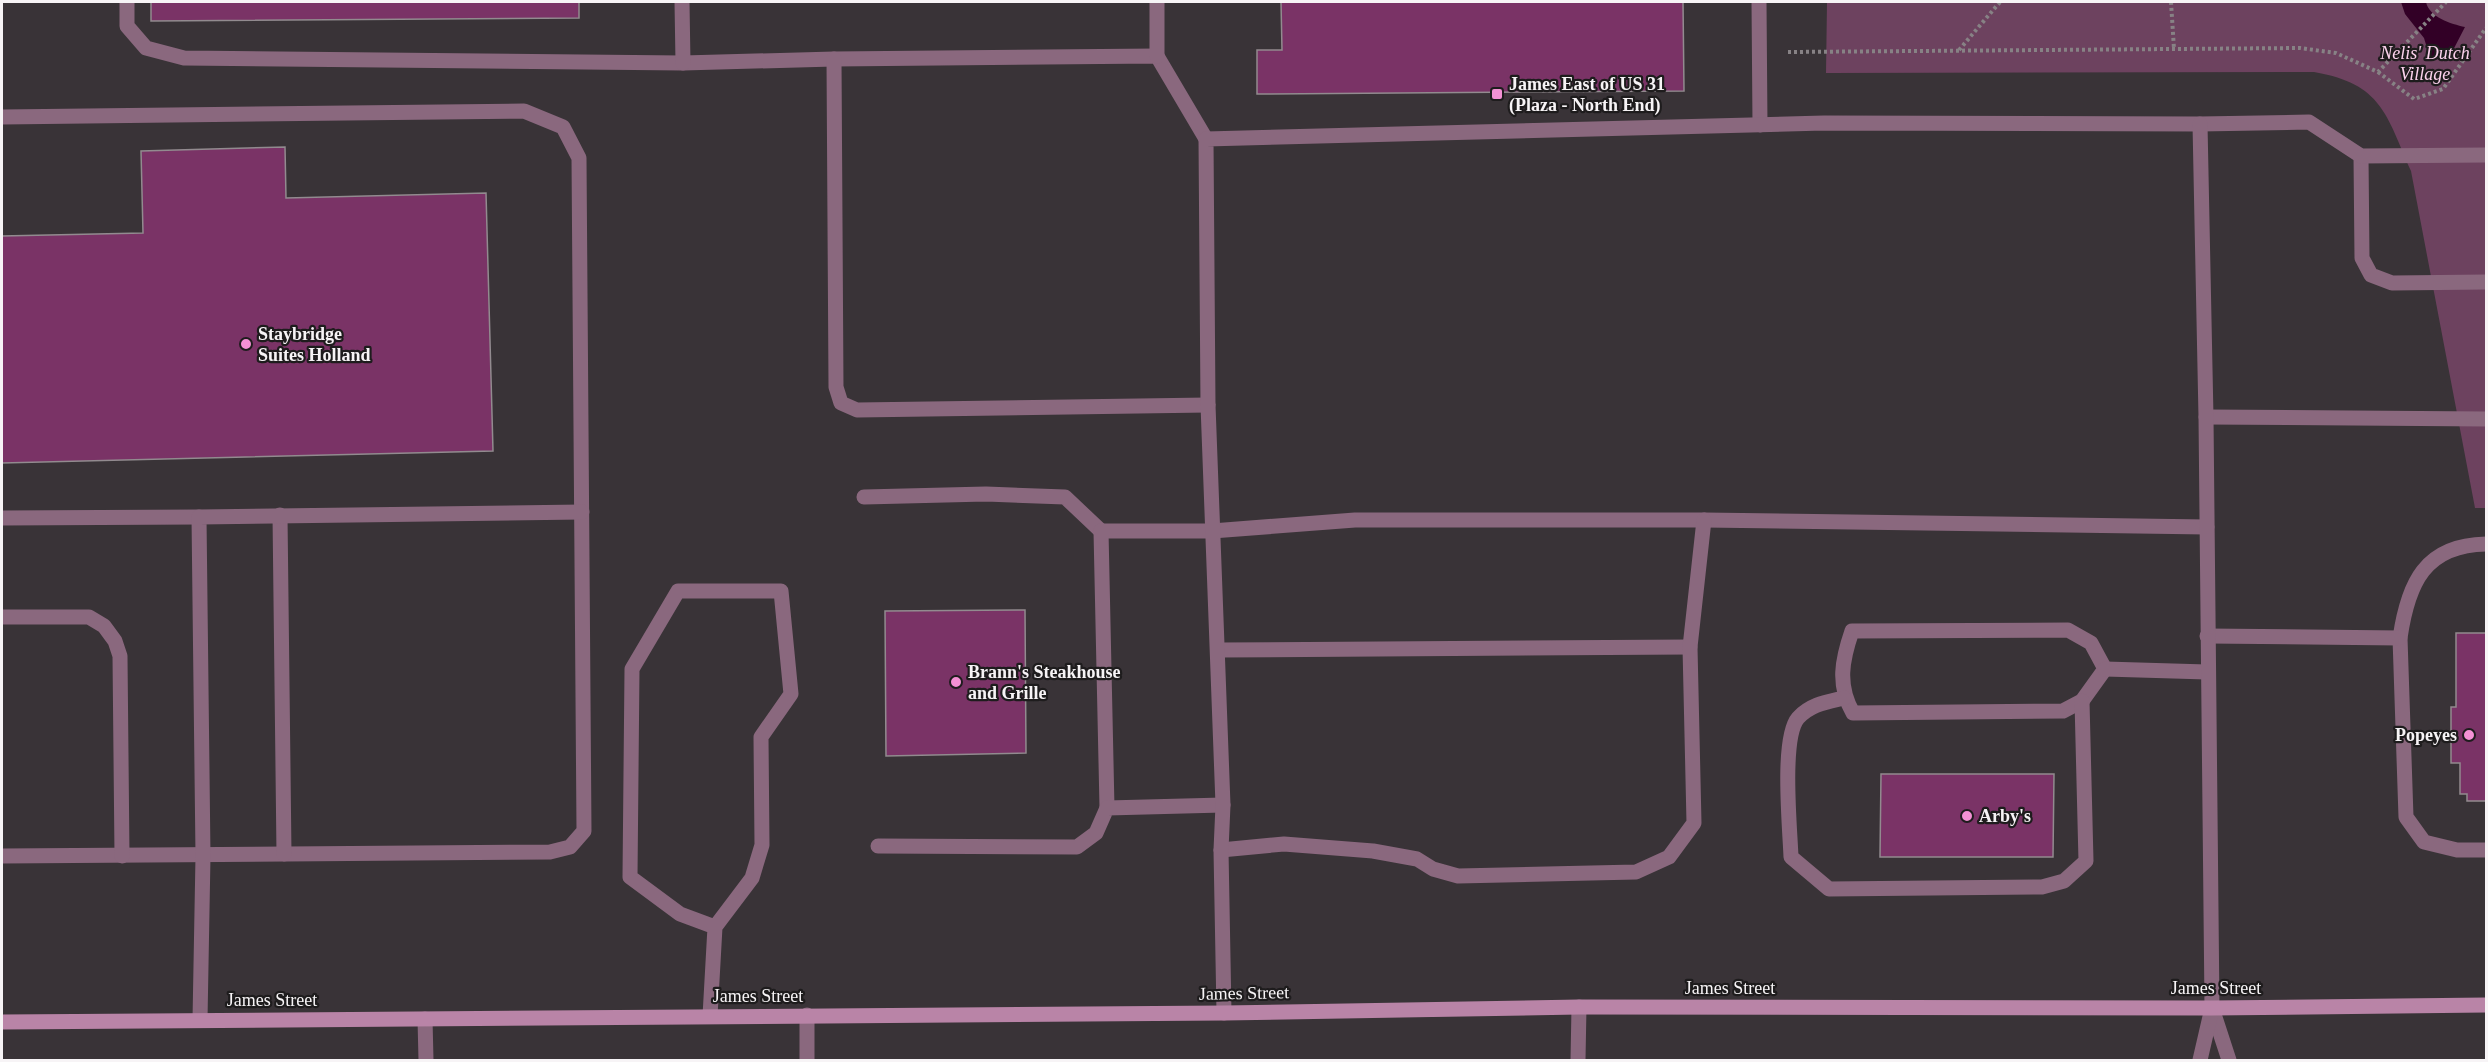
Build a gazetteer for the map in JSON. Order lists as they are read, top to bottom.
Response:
{
  "streets": {
    "street": ["James Street"]
  },
  "parks": ["Nelis' Dutch Village"],
  "places": {
    "transit": ["James East of US 31 (Plaza - North End)"],
    "other": [
      "Staybridge Suites Holland",
      "Brann's Steakhouse and Grille",
      "Popeyes",
      "Arby's"
    ]
  }
}
